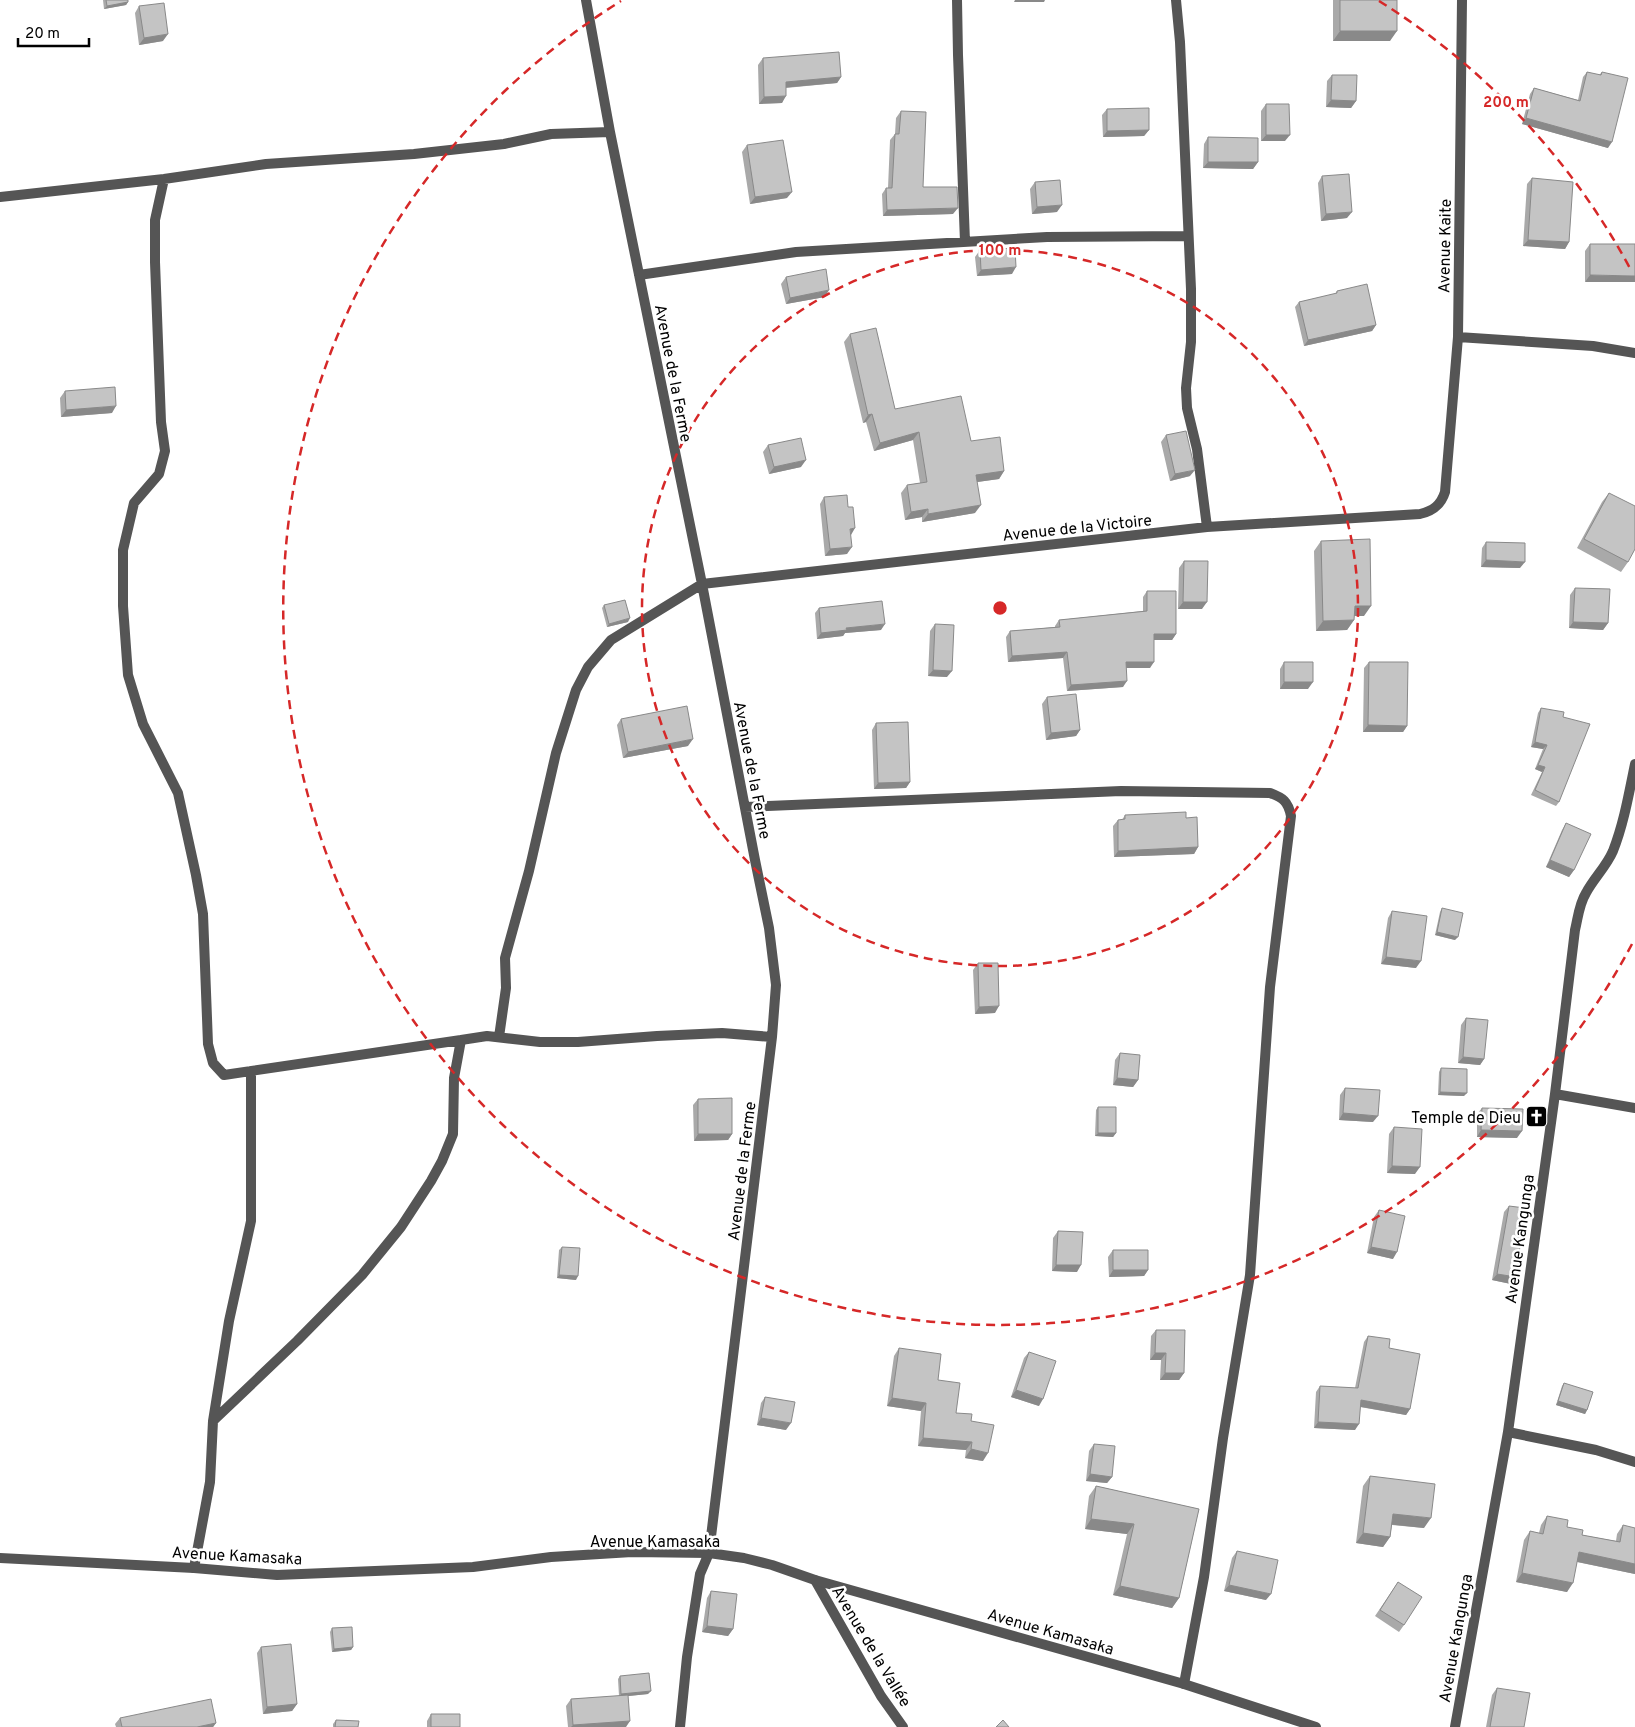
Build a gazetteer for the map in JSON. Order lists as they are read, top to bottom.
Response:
{
  "streets": {
    "street": [
      "Avenue Kaite",
      "Avenue de la Ferme",
      "Avenue de la Victoire",
      "Avenue Kangunga",
      "Avenue Kamasaka",
      "Avenue de la Vallée"
    ]
  },
  "crossings": [
    ["Avenue Kaite", "Avenue de la Victoire"],
    ["Avenue de la Ferme", "Avenue de la Victoire"],
    ["Avenue de la Ferme", "Avenue Kamasaka"],
    ["Avenue Kamasaka", "Avenue de la Vallée"]
  ],
  "places": {
    "church": ["Temple de Dieu"]
  },
  "scale_bar": "20 m",
  "rings": ["200 m", "100 m"]
}
